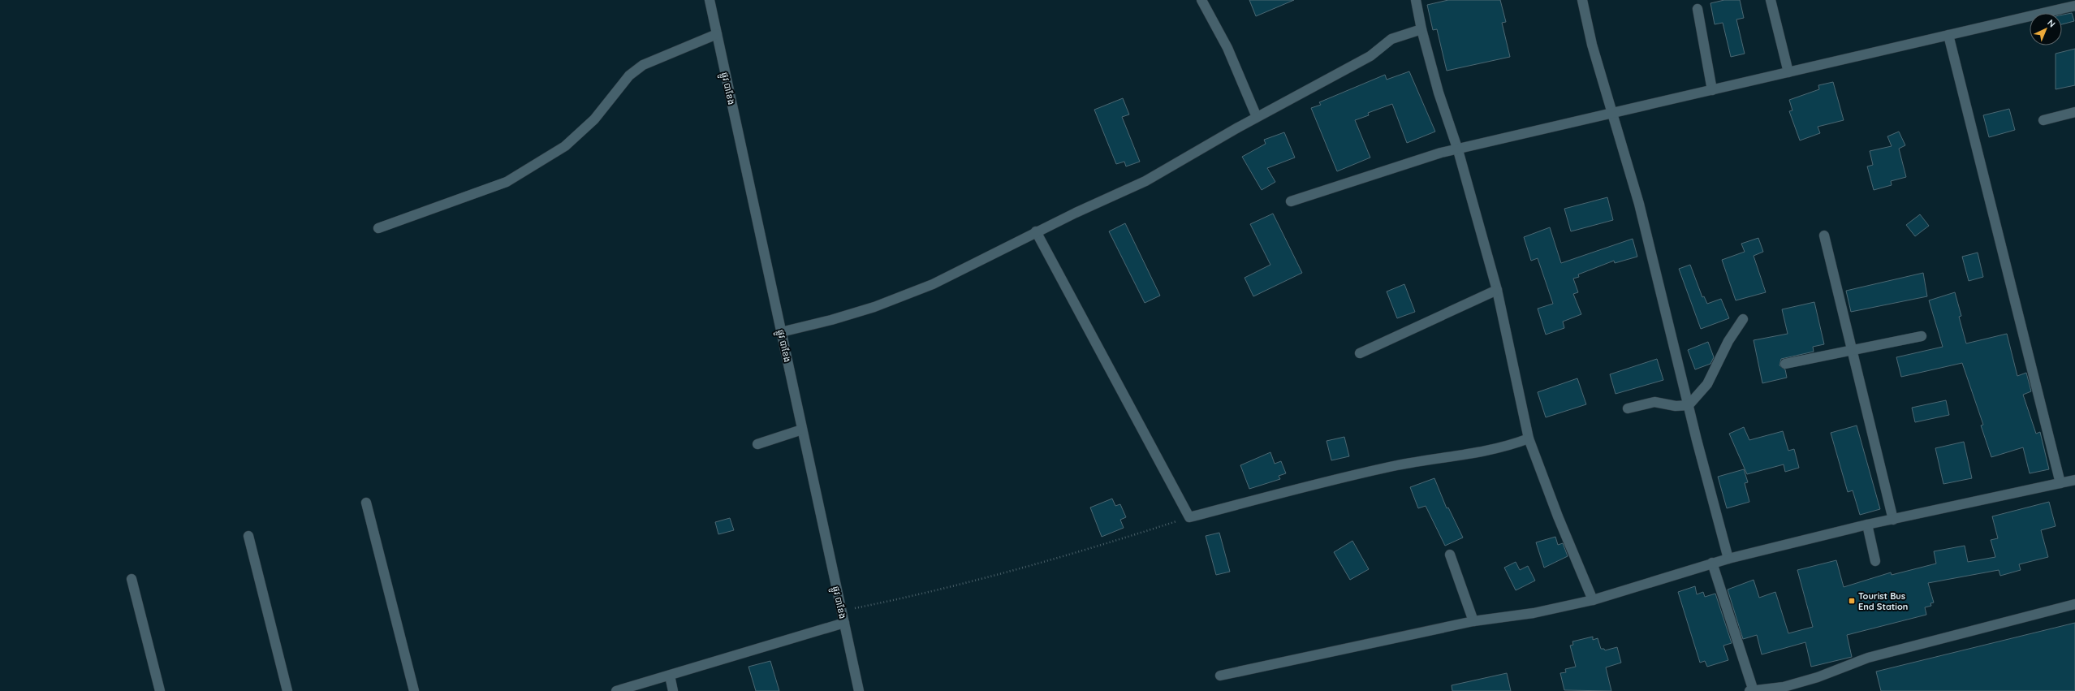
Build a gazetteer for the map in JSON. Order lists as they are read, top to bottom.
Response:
{
  "streets": {
    "street": ["ផ្លូវ បាខែង"]
  },
  "places": {
    "transit": ["Tourist Bus End Station"]
  },
  "north": "top right"
}
